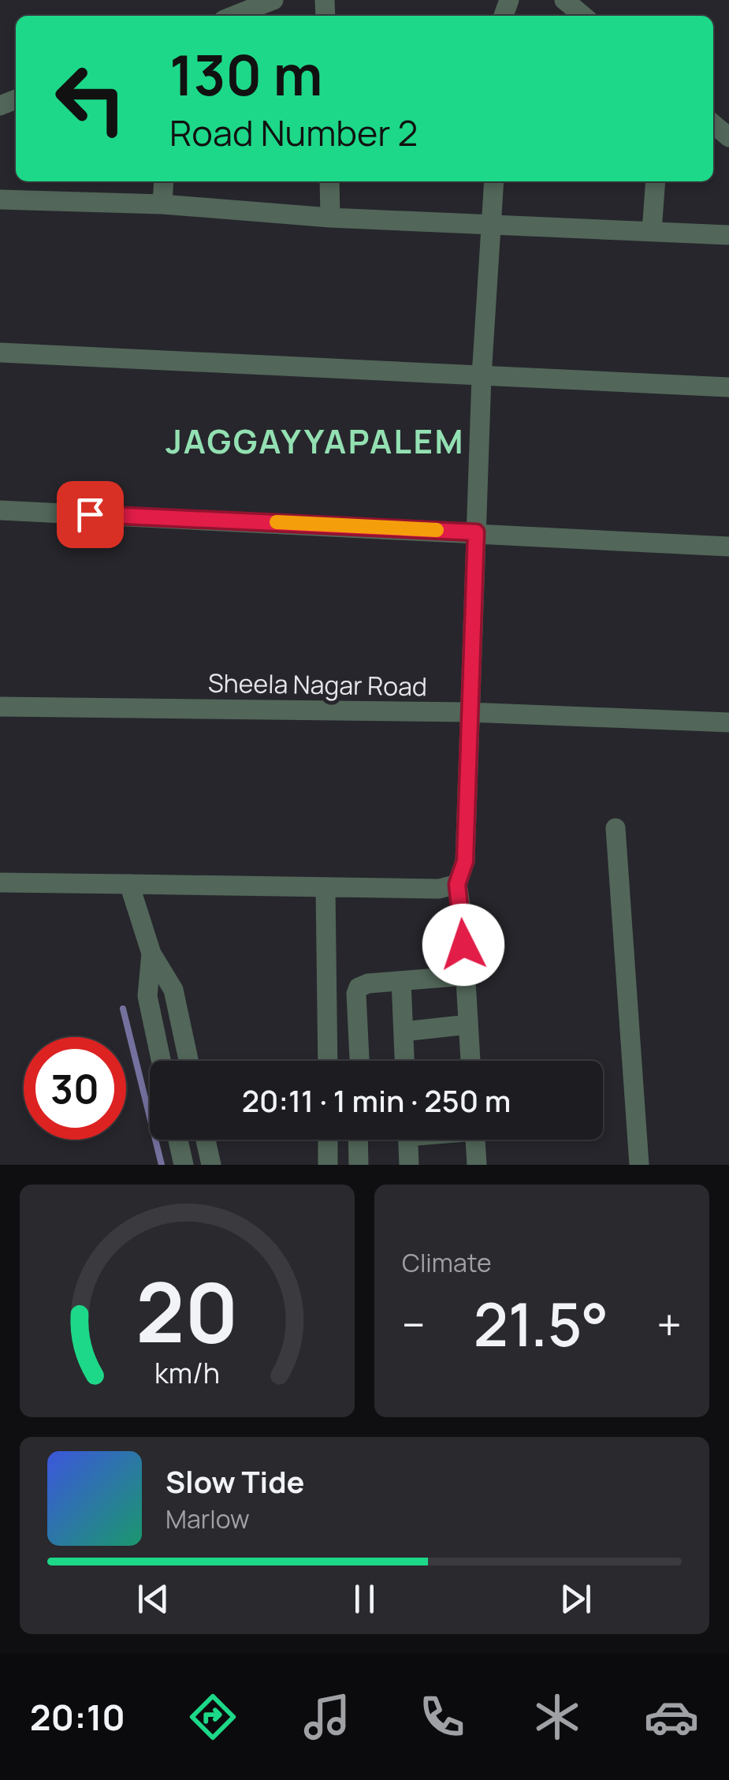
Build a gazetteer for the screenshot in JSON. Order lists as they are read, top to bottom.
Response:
{
  "streets": {
    "street": ["Sheela Nagar Road"]
  },
  "districts": ["JAGGAYYAPALEM"],
  "page": {
    "turn": ["130 m", "Road Number 2"],
    "limit": "30",
    "trip": "20:11 · 1 min · 250 m",
    "tile": "Climate",
    "heat": ["−", "21.5°", "+"],
    "song": ["Slow Tide", "Marlow"],
    "tabs": "20:10",
    "gauge": ["20", "km/h"]
  }
}
